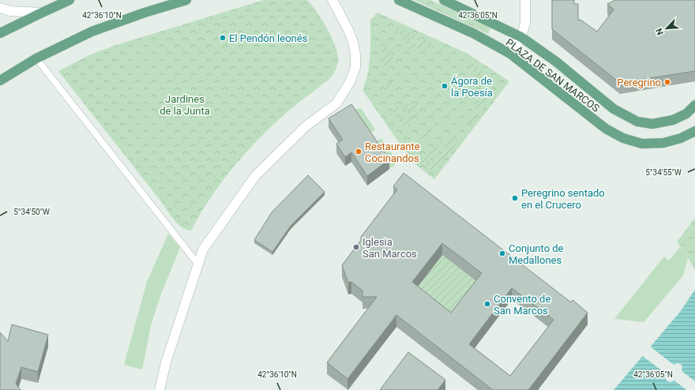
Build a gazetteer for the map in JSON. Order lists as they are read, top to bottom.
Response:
{
  "streets": {
    "main road": ["PLAZA DE SAN MARCOS"]
  },
  "parks": ["Jardines de la Junta"],
  "places": [
    "El Pendón leonés",
    "Peregrino",
    "Ágora de la Poesía",
    "Restaurante Cocinandos",
    "Peregrino sentado en el Crucero",
    "Iglesia San Marcos",
    "Conjunto de Medallones",
    "Convento de San Marcos"
  ],
  "north": "bottom left",
  "coordinates": [
    "42°36'10\"N",
    "42°36'05\"N",
    "5°34'55\"W",
    "5°34'50\"W"
  ]
}
